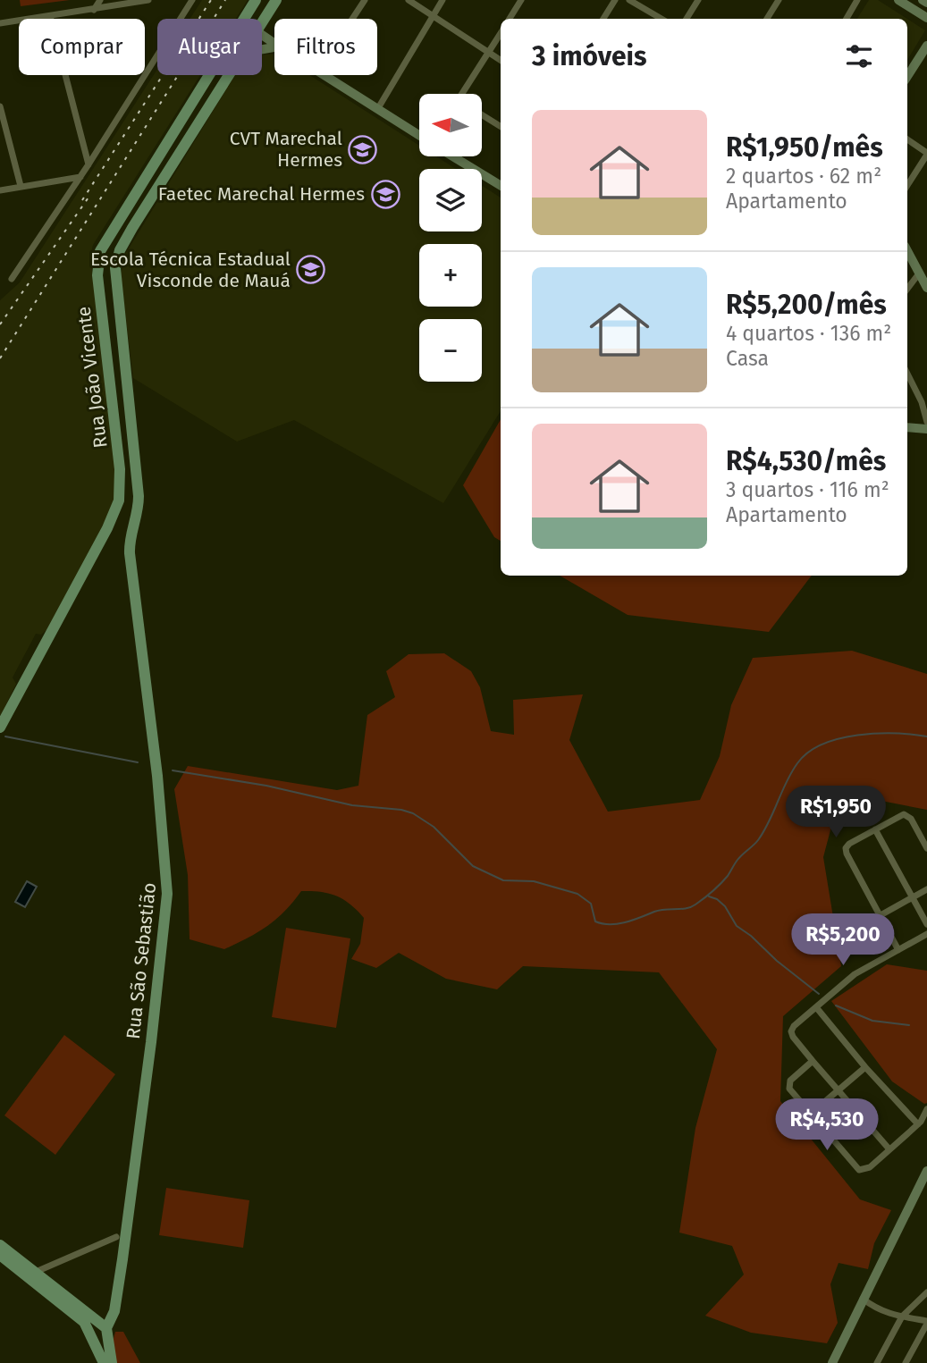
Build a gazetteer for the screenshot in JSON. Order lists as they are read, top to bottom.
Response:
{
  "streets": {
    "main road": ["Rua João Vicente", "Rua São Sebastião"]
  },
  "crossings": [
    ["Rua João Vicente", "Rua São Sebastião"]
  ],
  "places": {
    "school or university": ["CVT Marechal Hermes", "Faetec Marechal Hermes", "Escola Técnica Estadual Visconde de Mauá"]
  },
  "north": "left",
  "page": {
    "chip": ["Comprar", "Alugar", "Filtros"],
    "heading": "3 imóveis",
    "map_buttons": ["+", "−"],
    "list": [
      {
        "name": "R$1,950/mês",
        "note": "2 quartos · 62 m² · Apartamento"
      },
      {
        "name": "R$5,200/mês",
        "note": "4 quartos · 136 m² · Casa"
      },
      {
        "name": "R$4,530/mês",
        "note": "3 quartos · 116 m² · Apartamento"
      }
    ],
    "price": ["R$1,950", "R$5,200", "R$4,530"]
  }
}
